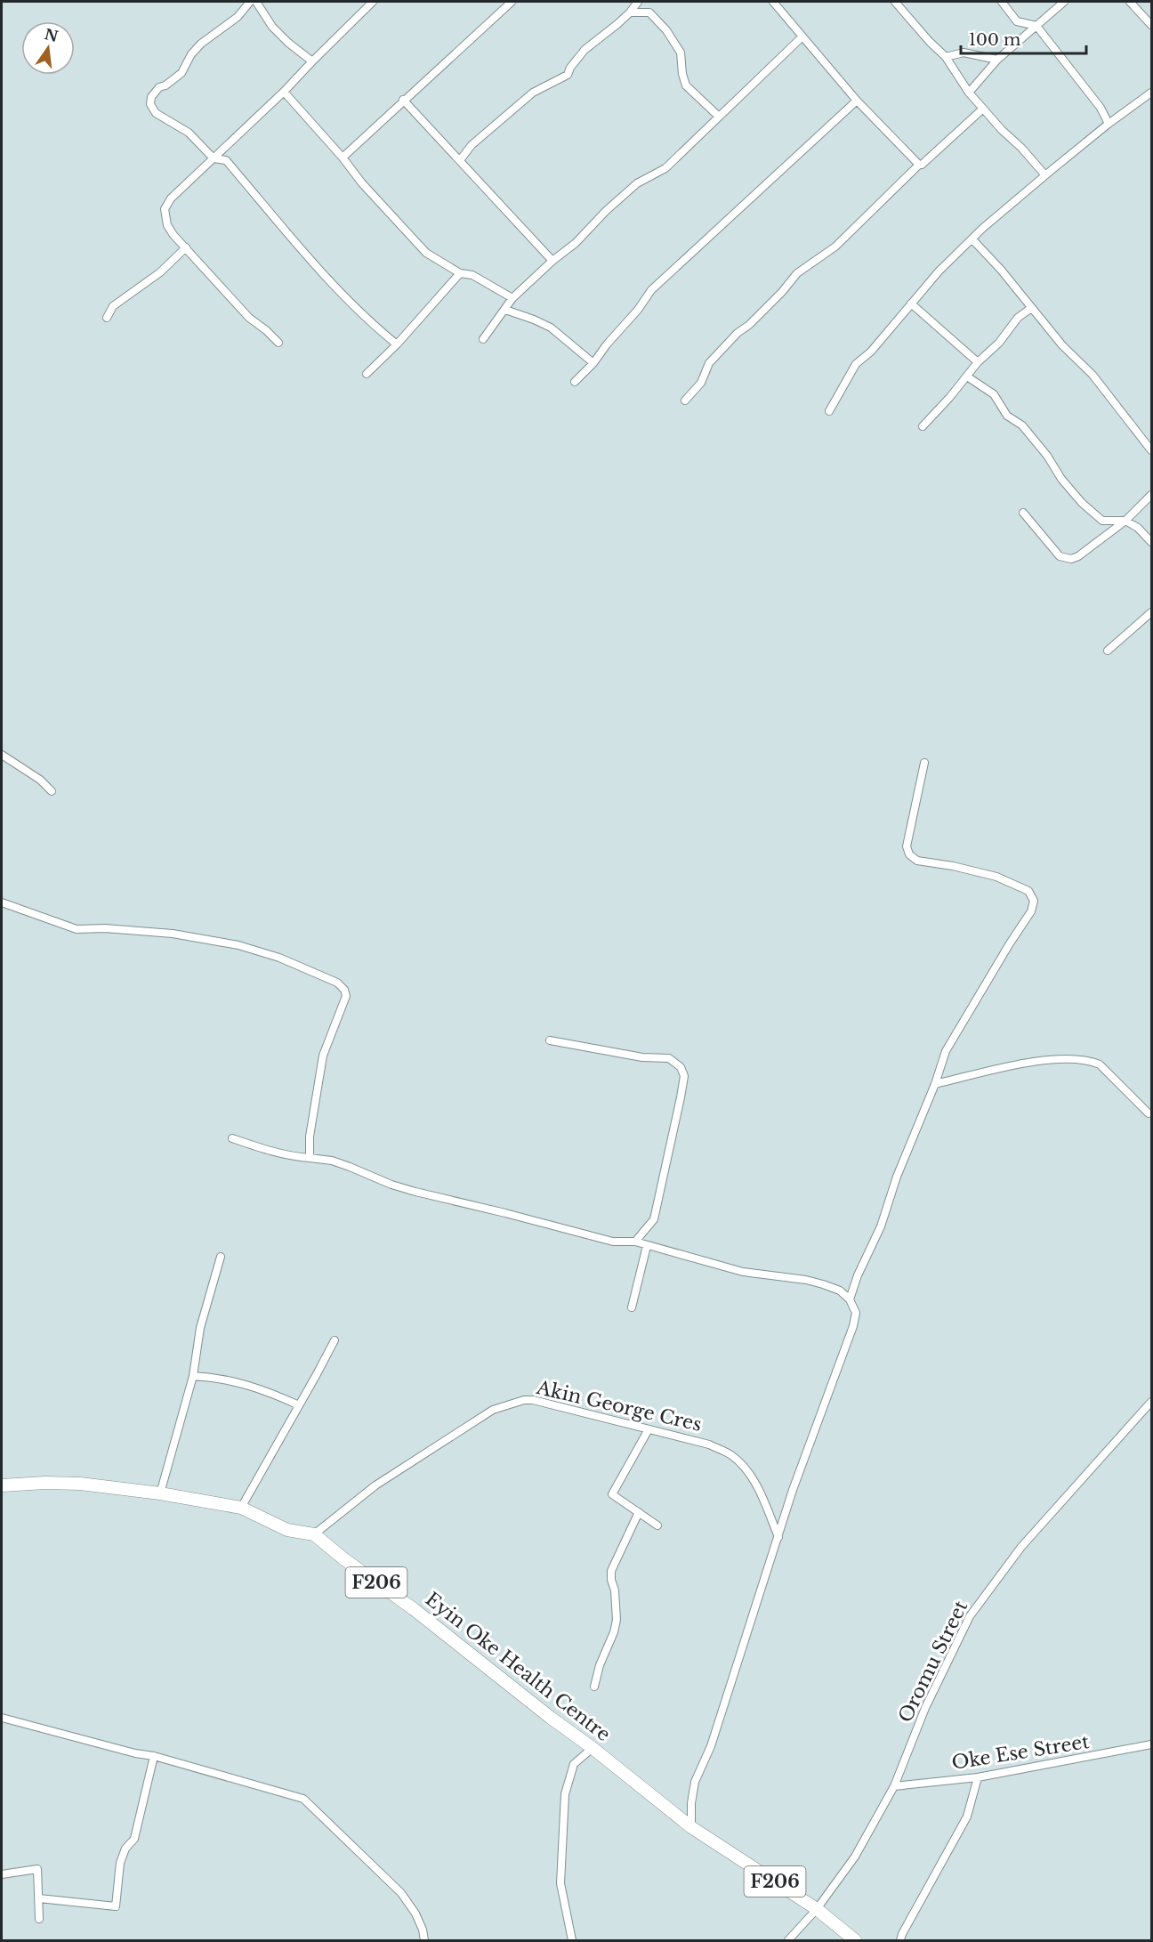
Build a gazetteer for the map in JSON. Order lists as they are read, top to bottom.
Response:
{
  "streets": {
    "main road": ["F206", "Eyin Oke Health Centre"],
    "street": ["Akin George Cres", "Oromu Street", "Oke Ese Street"]
  },
  "crossings": [
    ["Akin George Cres", "Eyin Oke Health Centre"],
    ["Oromu Street", "Eyin Oke Health Centre"],
    ["Oromu Street", "Oke Ese Street"]
  ],
  "scale_bar": "100 m",
  "north": "top"
}
